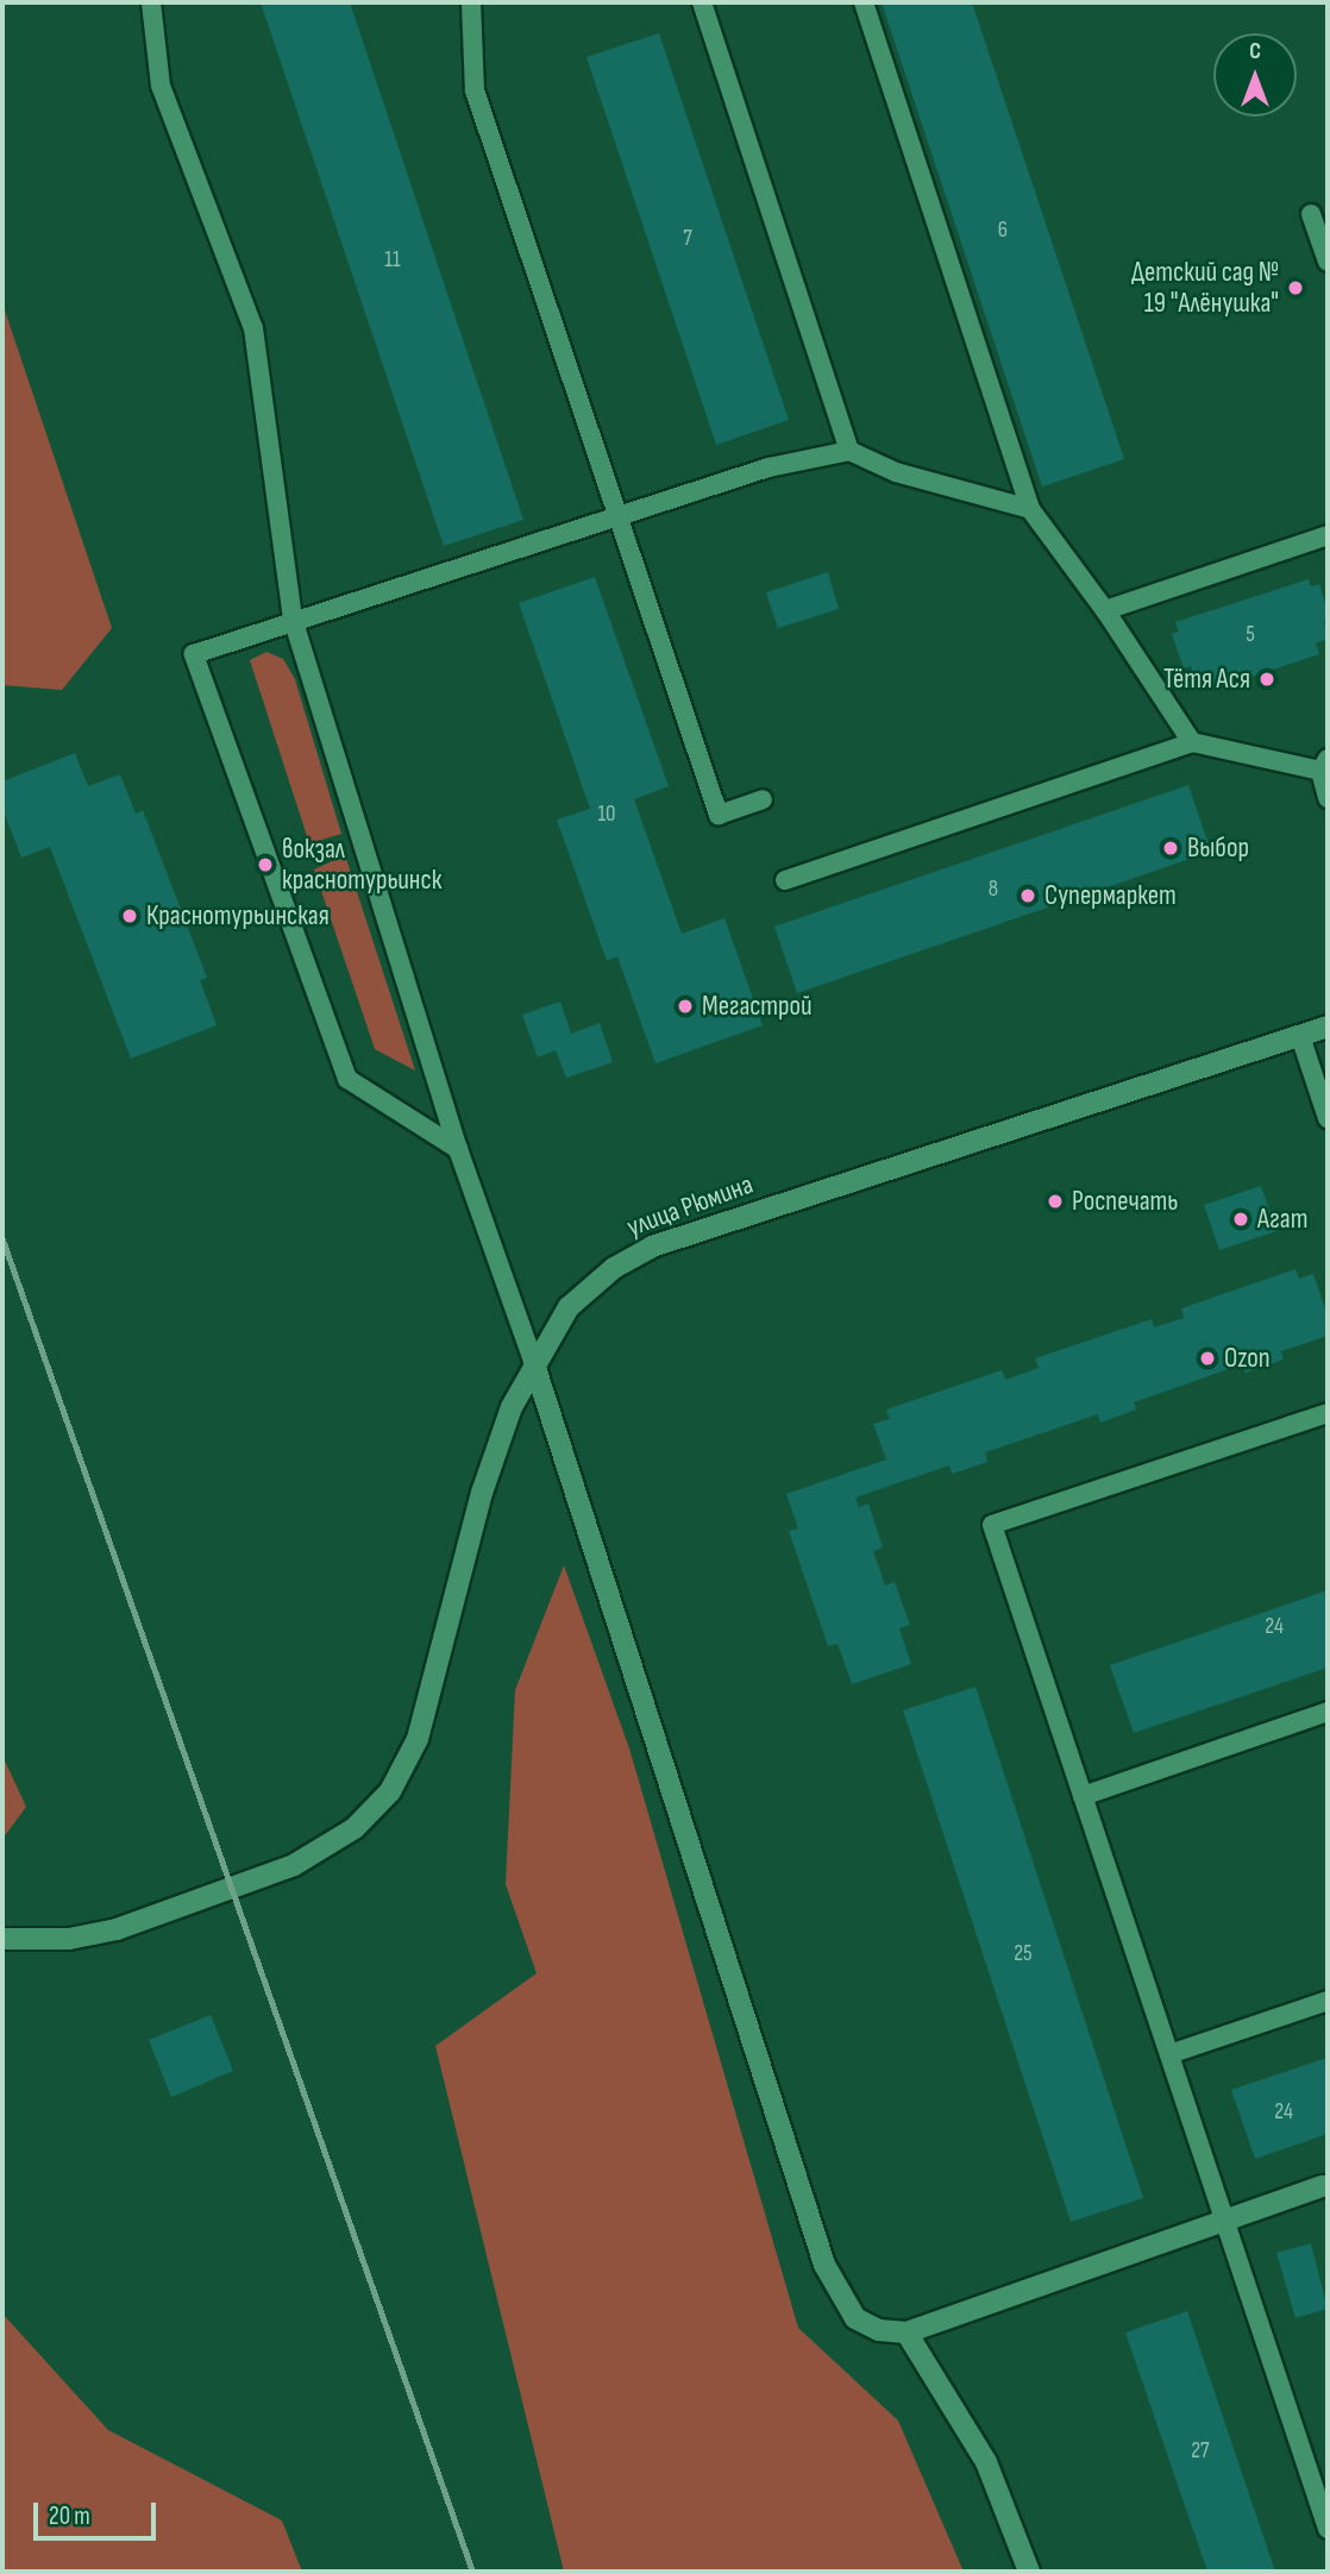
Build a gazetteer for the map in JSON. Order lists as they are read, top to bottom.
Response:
{
  "streets": {
    "street": ["улица Рюмина"]
  },
  "places": [
    "Детский сад № 19 \"Алёнушка\"",
    "Тётя Ася",
    "Выбор",
    "вокзал краснотурьинск",
    "Супермаркет",
    "Краснотурьинская",
    "Мегастрой",
    "Роспечать",
    "Агат",
    "Ozon"
  ],
  "house_numbers": [
    "6",
    "7",
    "11",
    "5",
    "10",
    "8",
    "24",
    "25",
    "24",
    "27"
  ],
  "scale_bar": "20 m",
  "north": "top"
}
